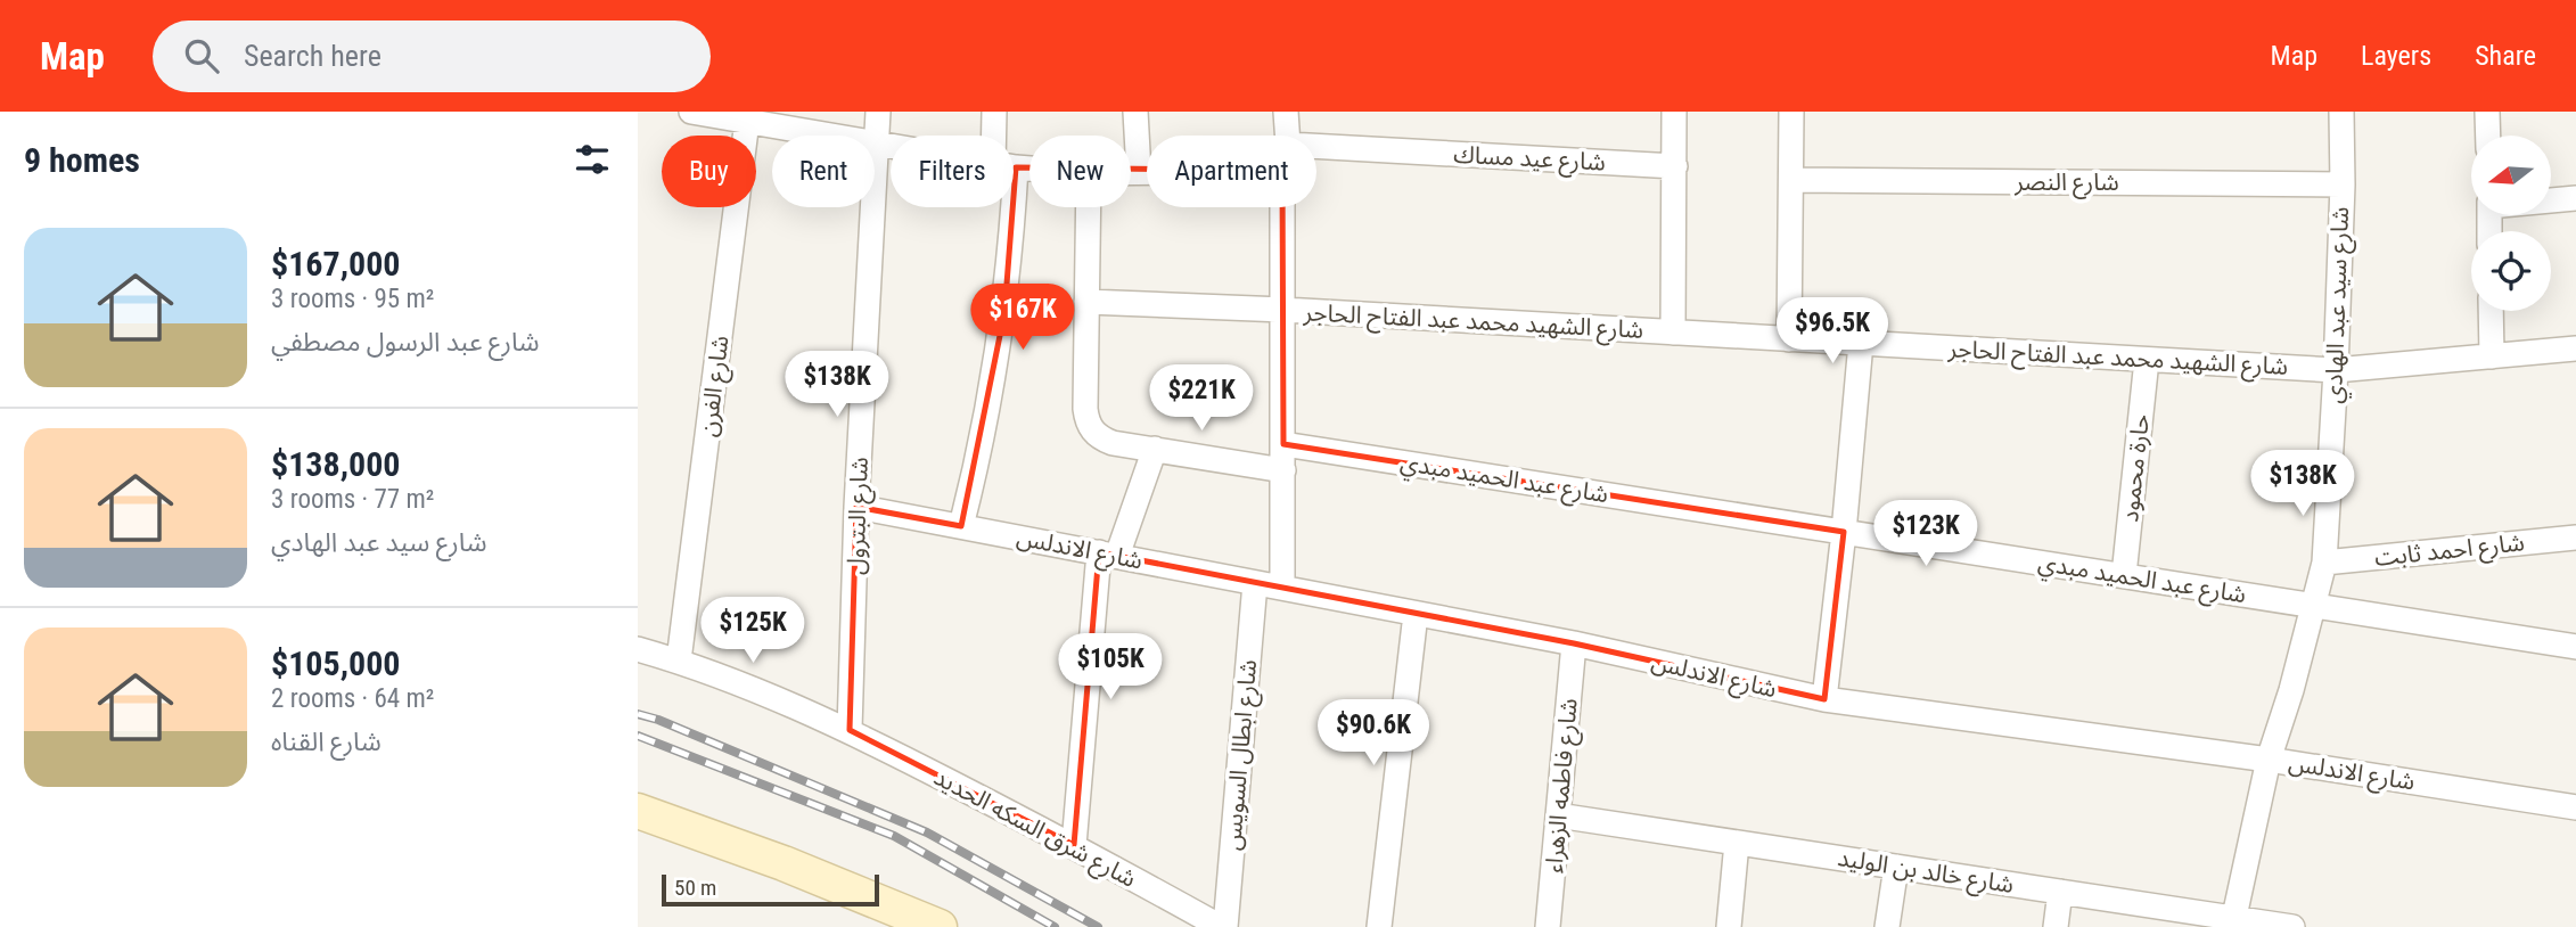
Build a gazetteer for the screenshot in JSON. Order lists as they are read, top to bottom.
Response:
{
  "streets": {
    "street": [
      "شارع عيد مساك",
      "شارع النصر",
      "شارع سيد عبد الهادي",
      "شارع الشهيد محمد عبد الفتاح الحاجر",
      "شارع الفرن",
      "حارة محمود",
      "شارع عبد الحميد مبدي",
      "شارع البترول",
      "شارع الاندلس",
      "شارع احمد ثابت",
      "شارع ابطال السويس",
      "شارع فاطمه الزهراء",
      "شارع شرق السكه الحديد",
      "شارع خالد بن الوليد"
    ]
  },
  "crossings": [
    ["شارع النصر", "شارع سيد عبد الهادي"],
    ["شارع سيد عبد الهادي", "شارع الشهيد محمد عبد الفتاح الحاجر"],
    ["شارع سيد عبد الهادي", "شارع عبد الحميد مبدي"],
    ["شارع سيد عبد الهادي", "شارع الاندلس"],
    ["شارع سيد عبد الهادي", "شارع احمد ثابت"],
    ["شارع سيد عبد الهادي", "شارع خالد بن الوليد"],
    ["شارع الشهيد محمد عبد الفتاح الحاجر", "حارة محمود"],
    ["شارع الفرن", "شارع شرق السكه الحديد"],
    ["حارة محمود", "شارع عبد الحميد مبدي"],
    ["شارع البترول", "شارع الاندلس"],
    ["شارع البترول", "شارع شرق السكه الحديد"],
    ["شارع الاندلس", "شارع ابطال السويس"],
    ["شارع الاندلس", "شارع فاطمه الزهراء"],
    ["شارع ابطال السويس", "شارع شرق السكه الحديد"],
    ["شارع فاطمه الزهراء", "شارع خالد بن الوليد"]
  ],
  "scale_bar": "50 m",
  "north": "left",
  "page": {
    "header": "Map",
    "search": "Search here",
    "nav": ["Map", "Layers", "Share"],
    "heading": "9 homes",
    "chip": [
      "Buy",
      "Rent",
      "Filters",
      "New",
      "Apartment"
    ],
    "list": [
      {
        "name": "$167,000",
        "note": "3 rooms · 95 m² · شارع عبد الرسول مصطفي"
      },
      {
        "name": "$138,000",
        "note": "3 rooms · 77 m² · شارع سيد عبد الهادي"
      },
      {
        "name": "$105,000",
        "note": "2 rooms · 64 m² · شارع القناه"
      }
    ],
    "price": [
      "$167K",
      "$96.5K",
      "$138K",
      "$221K",
      "$138K",
      "$123K",
      "$125K",
      "$105K",
      "$90.6K"
    ],
    "scale": "50 m"
  }
}
